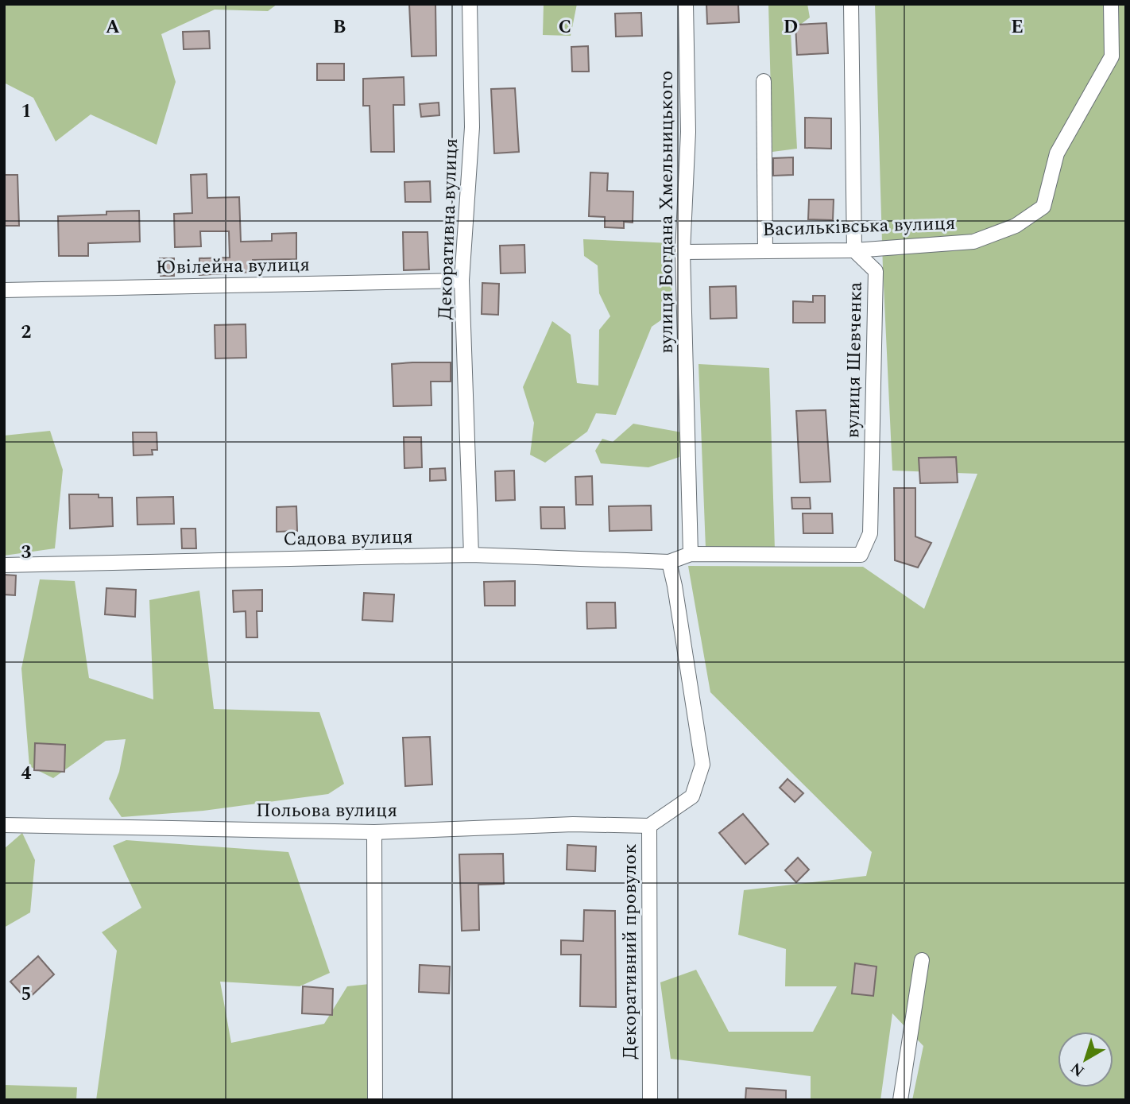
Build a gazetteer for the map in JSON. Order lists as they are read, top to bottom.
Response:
{
  "streets": {
    "street": [
      "вулиця Богдана Хмельницького",
      "Васильківська вулиця",
      "Декоративна вулиця",
      "Ювілейна вулиця",
      "вулиця Шевченка",
      "Садова вулиця",
      "Польова вулиця",
      "Декоративний провулок"
    ]
  },
  "crossings": [
    ["вулиця Богдана Хмельницького", "Васильківська вулиця"],
    ["вулиця Богдана Хмельницького", "вулиця Шевченка"],
    ["вулиця Богдана Хмельницького", "Садова вулиця"],
    ["Васильківська вулиця", "вулиця Шевченка"],
    ["Декоративна вулиця", "Ювілейна вулиця"],
    ["Декоративна вулиця", "Садова вулиця"],
    ["вулиця Шевченка", "Садова вулиця"],
    ["Садова вулиця", "Декоративний провулок"],
    ["Польова вулиця", "Декоративний провулок"]
  ],
  "north": "bottom left",
  "grid": {
    "columns": [
      "A",
      "B",
      "C",
      "D",
      "E"
    ],
    "rows": [
      "1",
      "2",
      "3",
      "4",
      "5"
    ]
  }
}
